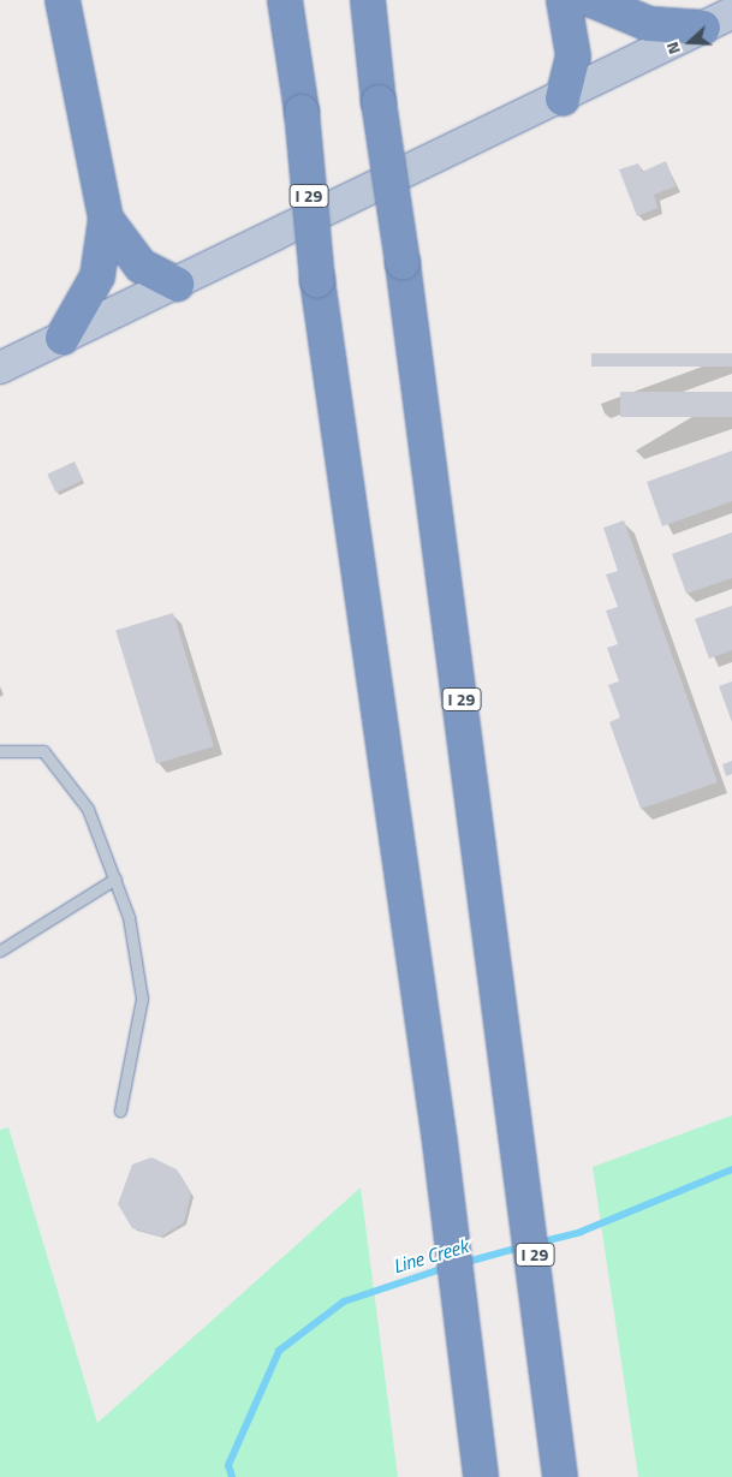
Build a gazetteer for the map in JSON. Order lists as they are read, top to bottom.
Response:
{
  "streets": {
    "highway": ["I 29"]
  },
  "water": ["Line Creek"],
  "north": "left"
}
